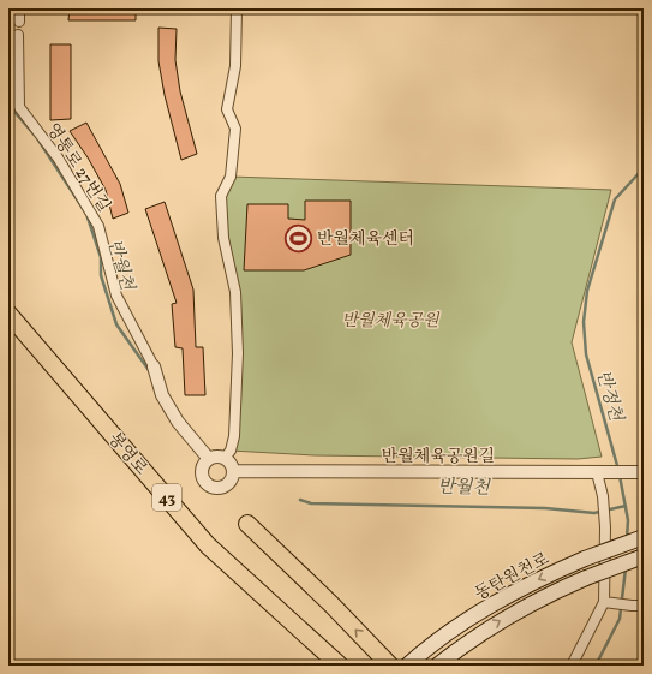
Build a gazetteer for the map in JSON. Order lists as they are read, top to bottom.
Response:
{
  "streets": {
    "highway": ["봉영로", "43"],
    "main road": ["동탄원천로"],
    "street": ["영통로 27번길", "반월체육공원길"]
  },
  "water": ["반월천", "반정천"],
  "parks": ["반월체육공원"],
  "places": {
    "sports": ["반월체육센터"]
  }
}
